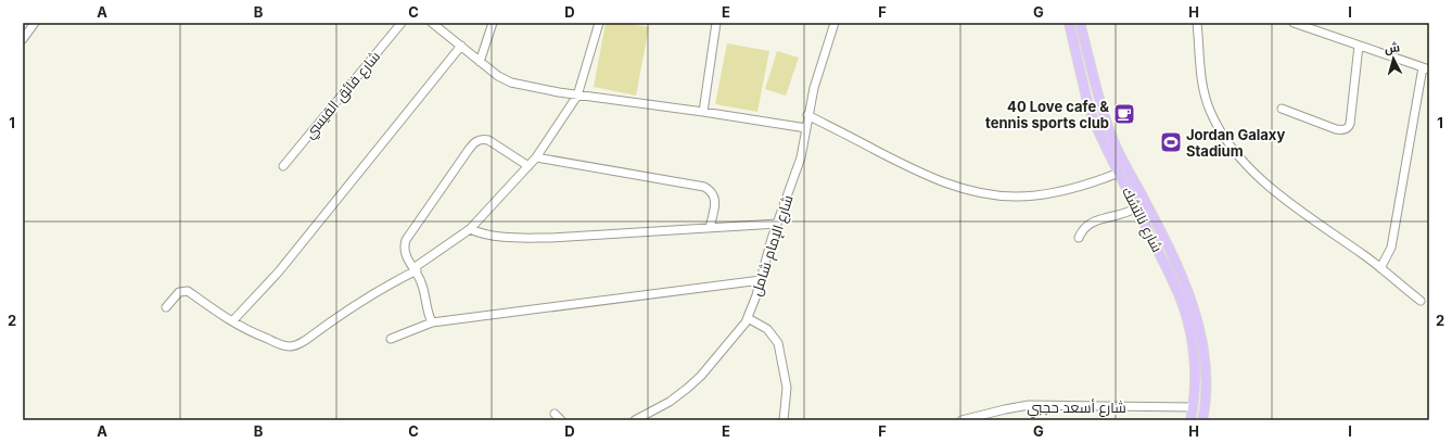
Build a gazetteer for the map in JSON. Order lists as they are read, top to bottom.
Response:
{
  "streets": {
    "main road": ["شارع نالتشك"],
    "street": ["شارع فائق القيسي", "شارع الإمام شامل", "شارع أسعد حجبي"]
  },
  "crossings": [
    ["شارع نالتشك", "شارع أسعد حجبي"]
  ],
  "places": {
    "cafe": ["40 Love cafe & tennis sports club"],
    "sports": ["Jordan Galaxy Stadium"]
  },
  "north": "top",
  "grid": {
    "columns": [
      "A",
      "B",
      "C",
      "D",
      "E",
      "F",
      "G",
      "H",
      "I"
    ],
    "rows": ["1", "2"]
  }
}
